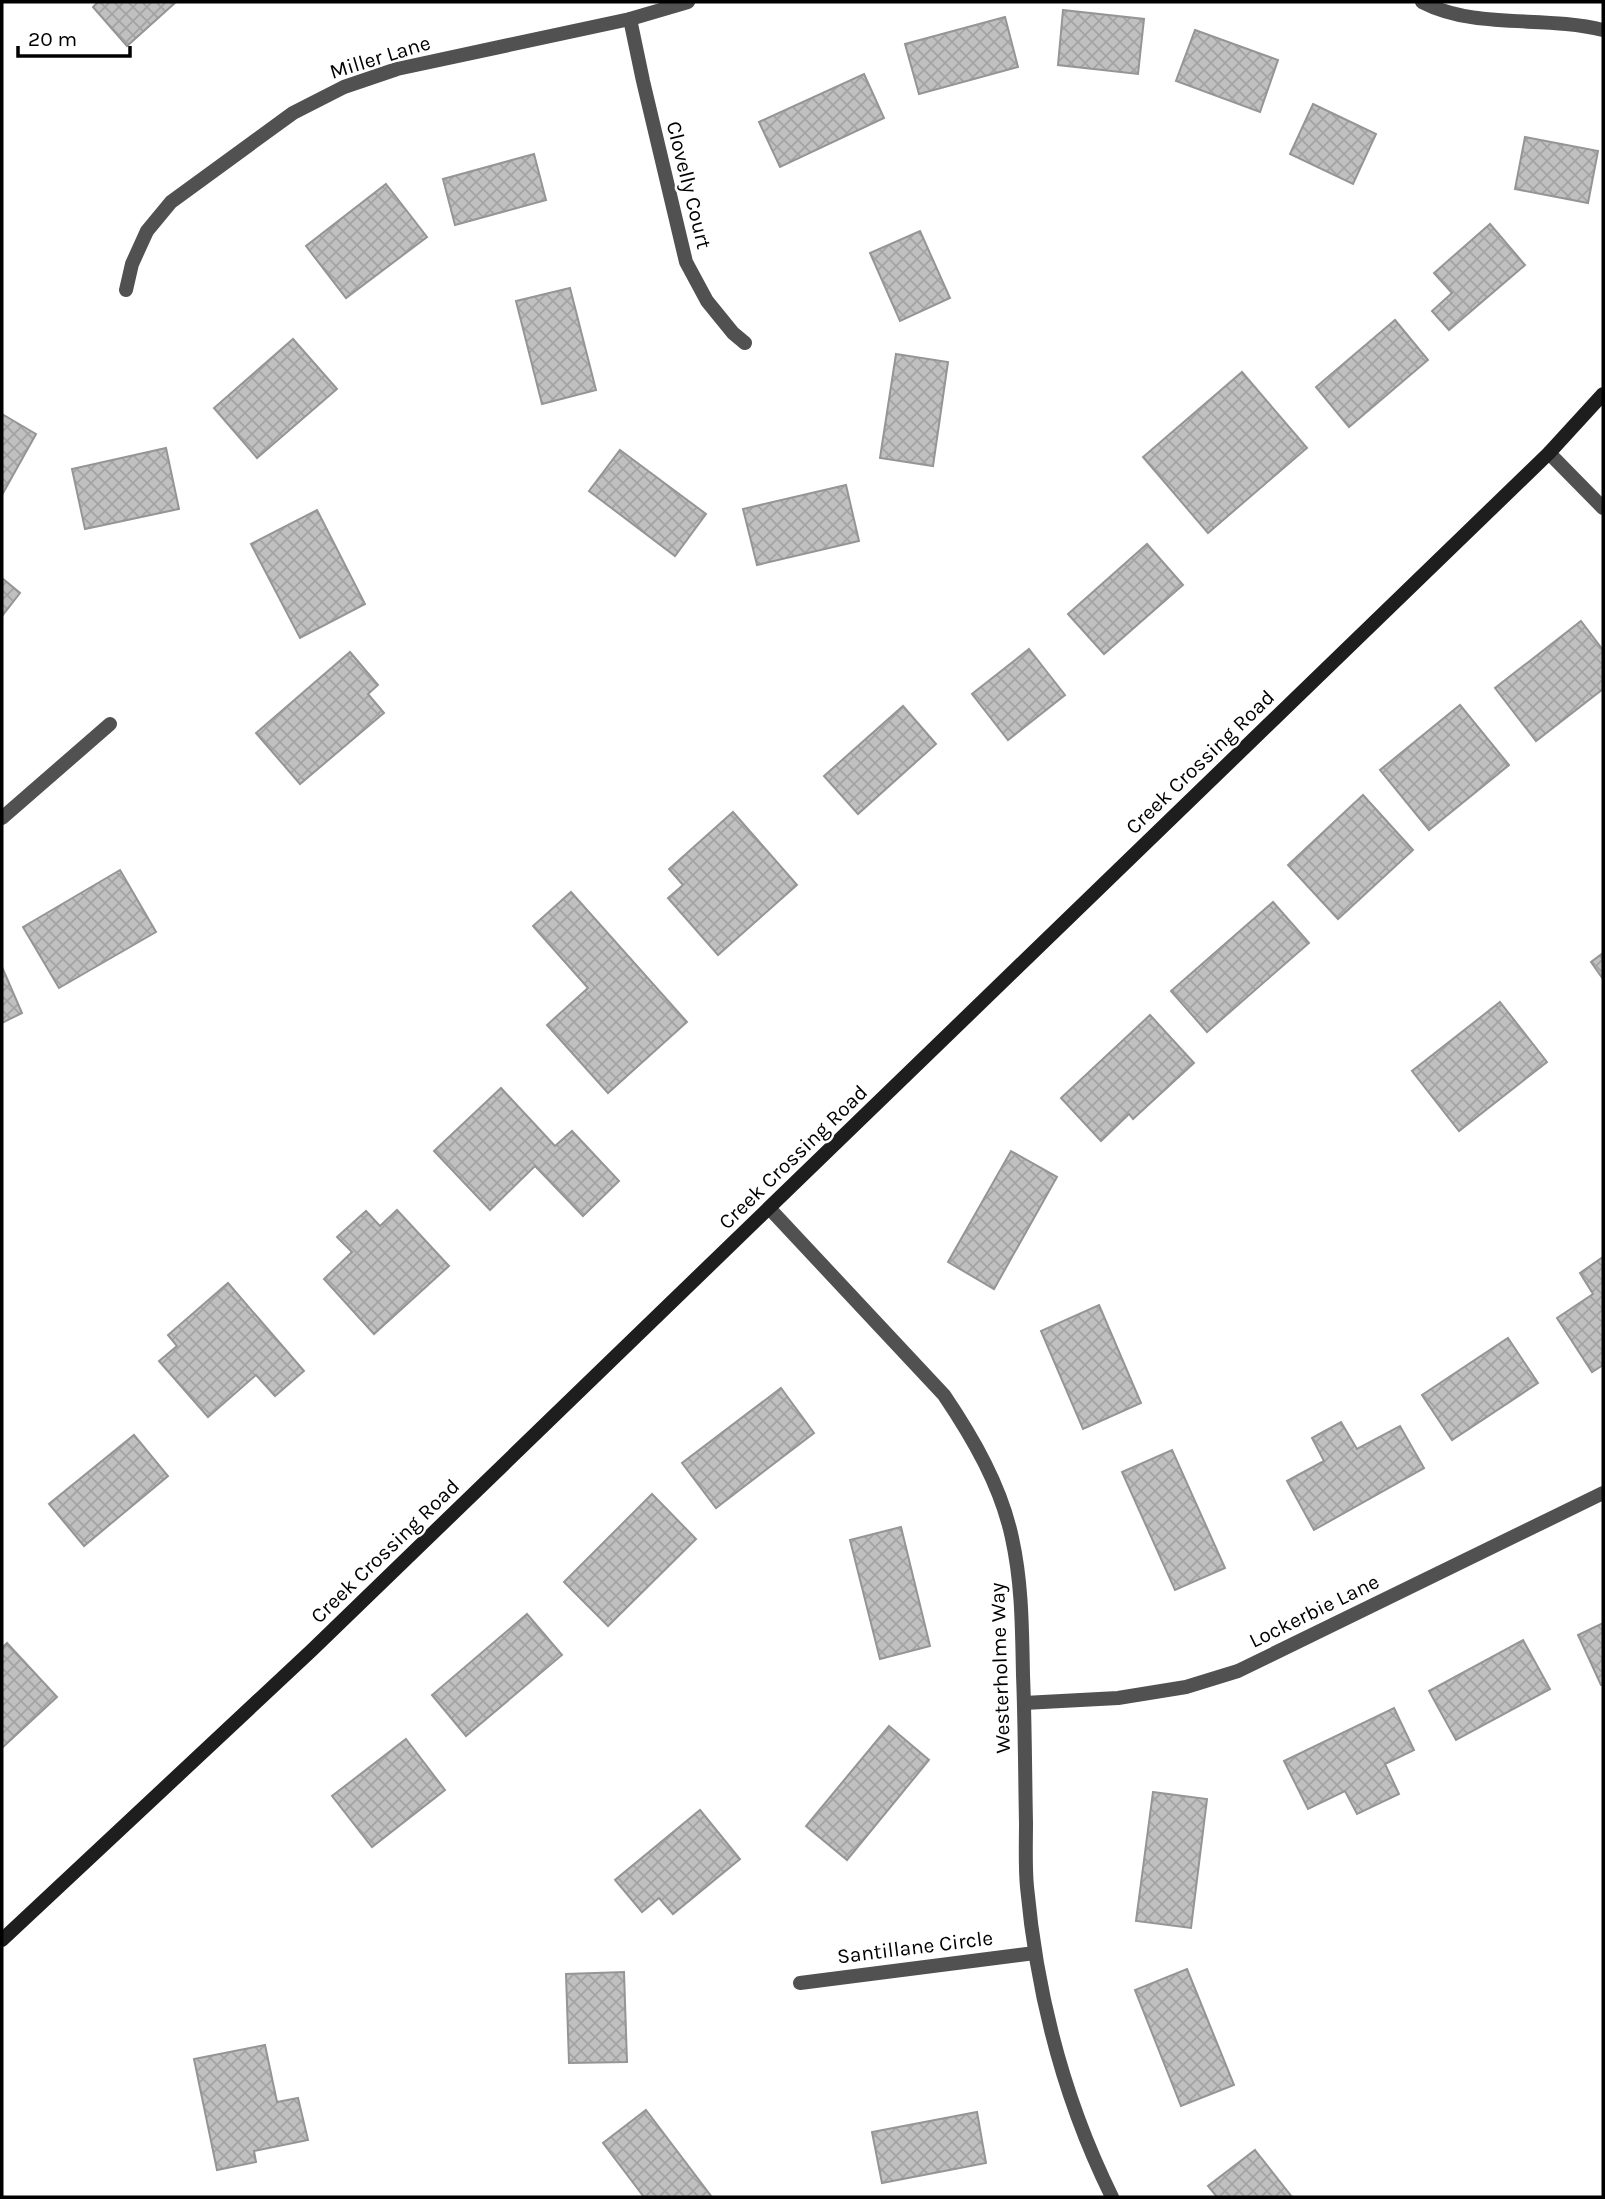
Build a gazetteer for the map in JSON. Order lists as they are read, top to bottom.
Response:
{
  "streets": {
    "street": [
      "Miller Lane",
      "Clovelly Court",
      "Creek Crossing Road",
      "Lockerbie Lane",
      "Westerholme Way",
      "Santillane Circle"
    ]
  },
  "crossings": [
    ["Miller Lane", "Clovelly Court"],
    ["Creek Crossing Road", "Westerholme Way"],
    ["Lockerbie Lane", "Westerholme Way"],
    ["Westerholme Way", "Santillane Circle"]
  ],
  "scale_bar": "20 m"
}
